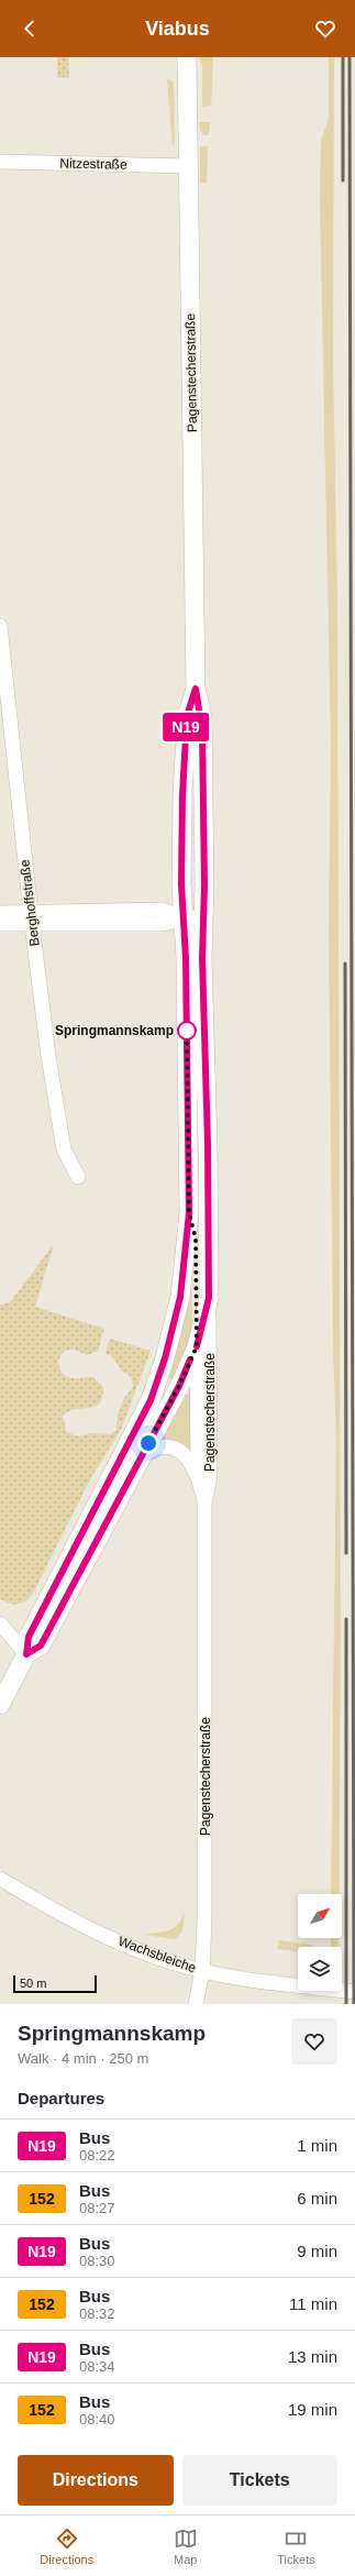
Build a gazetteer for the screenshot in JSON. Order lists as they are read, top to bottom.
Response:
{
  "streets": {
    "main road": ["Pagenstecherstraße"],
    "street": ["Nitzestraße", "Berghoffstraße", "Wachsbleiche"]
  },
  "crossings": [
    ["Nitzestraße", "Pagenstecherstraße"],
    ["Pagenstecherstraße", "Wachsbleiche"]
  ],
  "places": ["Springmannskamp"],
  "lines": ["bus line N19"],
  "scale_bar": "50 m",
  "north": "top right",
  "page": {
    "header": "Viabus",
    "on_map": "N19",
    "scale": "50 m",
    "heading": [
      ["Springmannskamp", "Walk · 4 min · 250 m"],
      "Departures"
    ],
    "list": [
      {
        "mark": "N19",
        "name": "Bus",
        "note": "08:22",
        "value": "1 min"
      },
      {
        "mark": "152",
        "name": "Bus",
        "note": "08:27",
        "value": "6 min"
      },
      {
        "mark": "N19",
        "name": "Bus",
        "note": "08:30",
        "value": "9 min"
      },
      {
        "mark": "152",
        "name": "Bus",
        "note": "08:32",
        "value": "11 min"
      },
      {
        "mark": "N19",
        "name": "Bus",
        "note": "08:34",
        "value": "13 min"
      },
      {
        "mark": "152",
        "name": "Bus",
        "note": "08:40",
        "value": "19 min"
      }
    ],
    "buttons": ["Directions", "Tickets"],
    "tabs": ["Directions", "Map", "Tickets"]
  }
}
